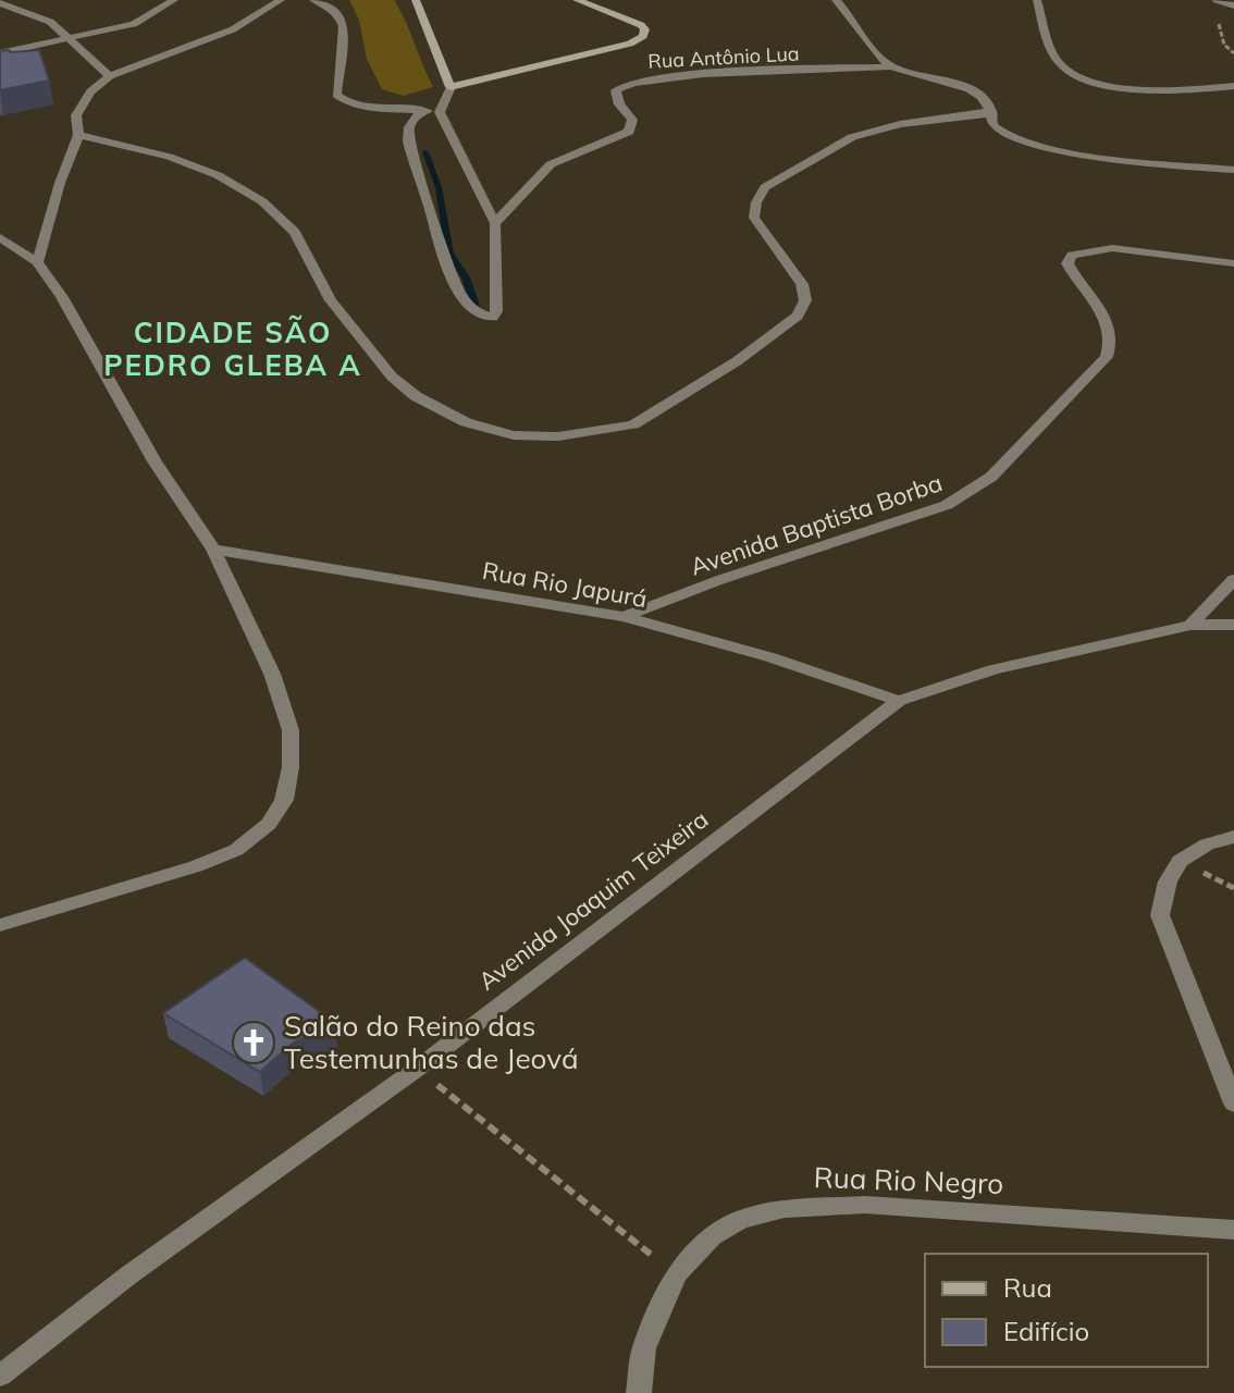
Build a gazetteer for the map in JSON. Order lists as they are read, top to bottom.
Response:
{
  "streets": {
    "street": [
      "Rua Antônio Lua",
      "Avenida Baptista Borba",
      "Rua Rio Japurá",
      "Avenida Joaquim Teixeira",
      "Rua Rio Negro"
    ]
  },
  "crossings": [
    ["Avenida Baptista Borba", "Rua Rio Japurá"],
    ["Rua Rio Japurá", "Avenida Joaquim Teixeira"]
  ],
  "districts": ["CIDADE SÃO PEDRO GLEBA A"],
  "places": {
    "church": ["Salão do Reino das Testemunhas de Jeová"]
  },
  "legend": ["Rua", "Edifício"]
}
